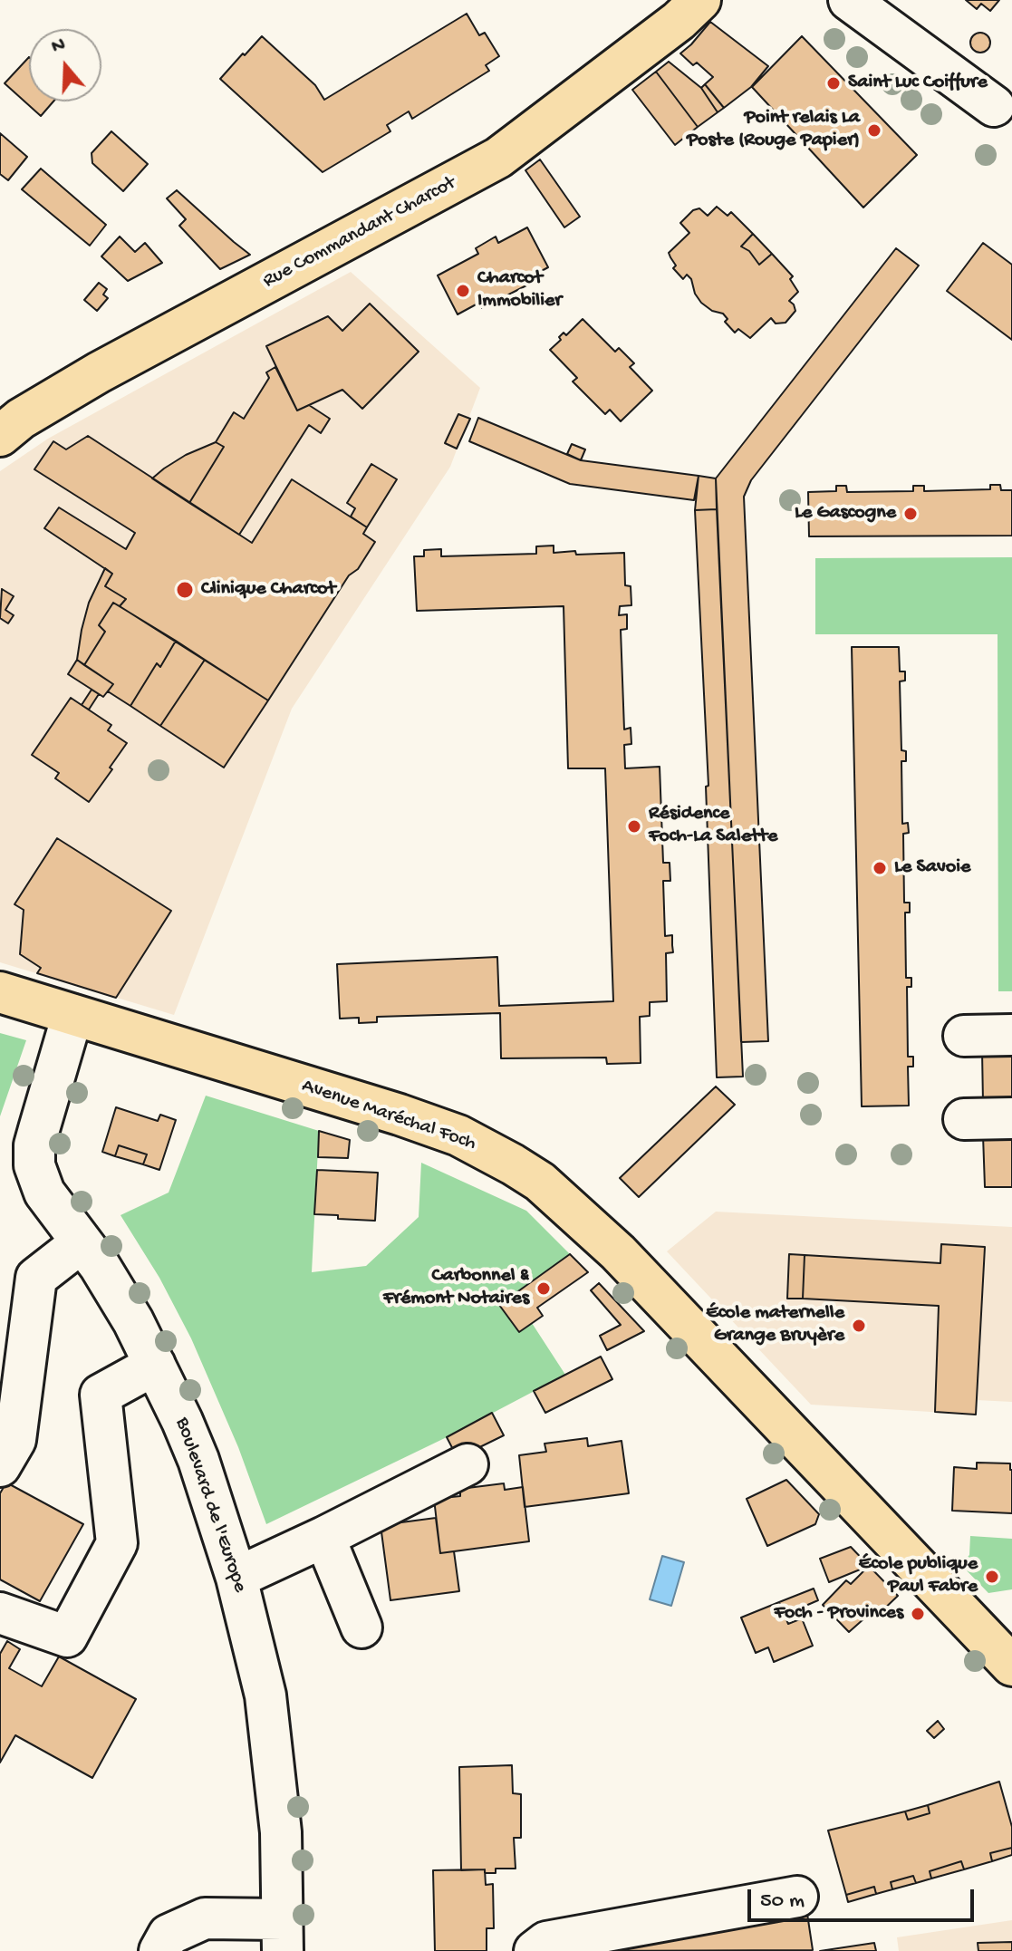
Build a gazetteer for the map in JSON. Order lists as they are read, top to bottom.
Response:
{
  "streets": {
    "main road": ["Rue Commandant Charcot", "Avenue Maréchal Foch"],
    "street": ["Boulevard de l'Europe"]
  },
  "crossings": [
    ["Avenue Maréchal Foch", "Boulevard de l'Europe"]
  ],
  "places": [
    "Saint Luc Coiffure",
    "Point relais La Poste (Rouge Papier)",
    "Charcot Immobilier",
    "Le Gascogne",
    "Clinique Charcot",
    "Résidence Foch-La Salette",
    "Le Savoie",
    "Carbonnel & Frémont Notaires",
    "École maternelle Grange Bruyère",
    "École publique Paul Fabre",
    "Foch - Provinces"
  ],
  "scale_bar": "50 m",
  "north": "top"
}
